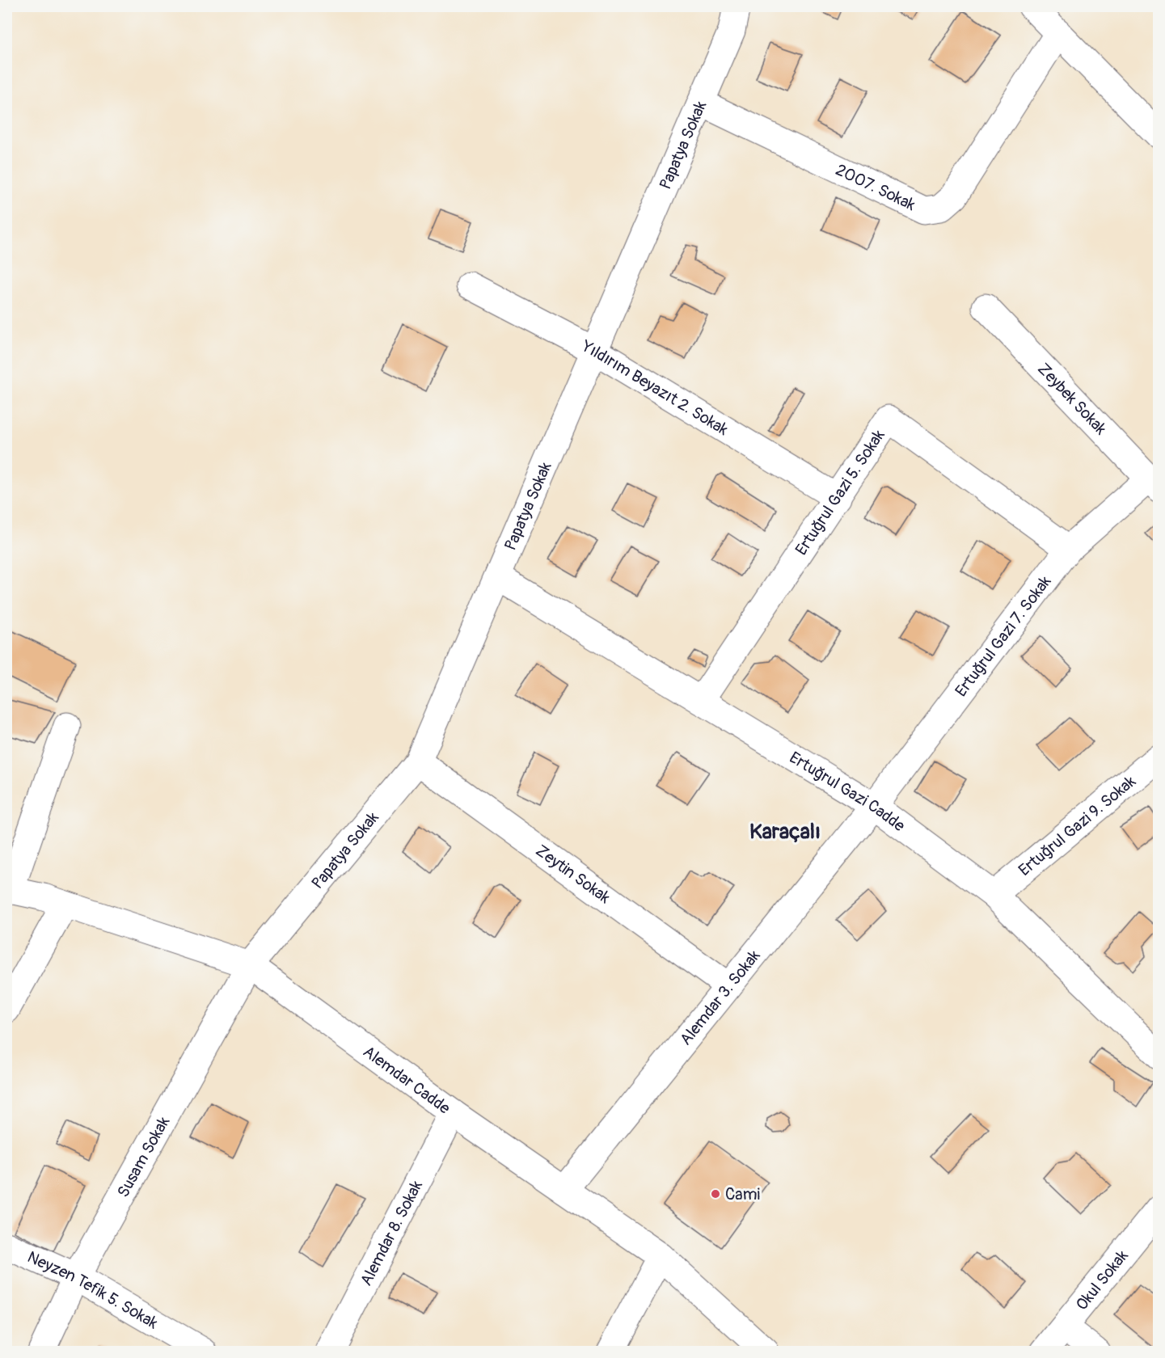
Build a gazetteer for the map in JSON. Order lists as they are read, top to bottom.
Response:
{
  "streets": {
    "street": [
      "Papatya Sokak",
      "2007. Sokak",
      "Yıldırım Beyazıt 2. Sokak",
      "Zeybek Sokak",
      "Ertuğrul Gazi 5. Sokak",
      "Ertuğrul Gazi 7. Sokak",
      "Ertuğrul Gazi Cadde",
      "Ertuğrul Gazi 9. Sokak",
      "Zeytin Sokak",
      "Alemdar 3. Sokak",
      "Alemdar Cadde",
      "Susam Sokak",
      "Alemdar 8. Sokak",
      "Okul Sokak",
      "Neyzen Tefik 5. Sokak"
    ]
  },
  "crossings": [
    ["Papatya Sokak", "2007. Sokak"],
    ["Papatya Sokak", "Yıldırım Beyazıt 2. Sokak"],
    ["Papatya Sokak", "Ertuğrul Gazi Cadde"],
    ["Papatya Sokak", "Zeytin Sokak"],
    ["Papatya Sokak", "Alemdar Cadde"],
    ["Papatya Sokak", "Susam Sokak"],
    ["Yıldırım Beyazıt 2. Sokak", "Ertuğrul Gazi 5. Sokak"],
    ["Zeybek Sokak", "Ertuğrul Gazi 7. Sokak"],
    ["Ertuğrul Gazi 5. Sokak", "Ertuğrul Gazi 7. Sokak"],
    ["Ertuğrul Gazi 5. Sokak", "Ertuğrul Gazi Cadde"],
    ["Ertuğrul Gazi 7. Sokak", "Ertuğrul Gazi Cadde"],
    ["Ertuğrul Gazi 7. Sokak", "Alemdar 3. Sokak"],
    ["Ertuğrul Gazi Cadde", "Ertuğrul Gazi 9. Sokak"],
    ["Ertuğrul Gazi Cadde", "Alemdar 3. Sokak"],
    ["Zeytin Sokak", "Alemdar 3. Sokak"],
    ["Alemdar 3. Sokak", "Alemdar Cadde"],
    ["Alemdar Cadde", "Susam Sokak"],
    ["Alemdar Cadde", "Alemdar 8. Sokak"],
    ["Susam Sokak", "Neyzen Tefik 5. Sokak"]
  ],
  "districts": ["Karaçalı"],
  "places": ["Cami"]
}
